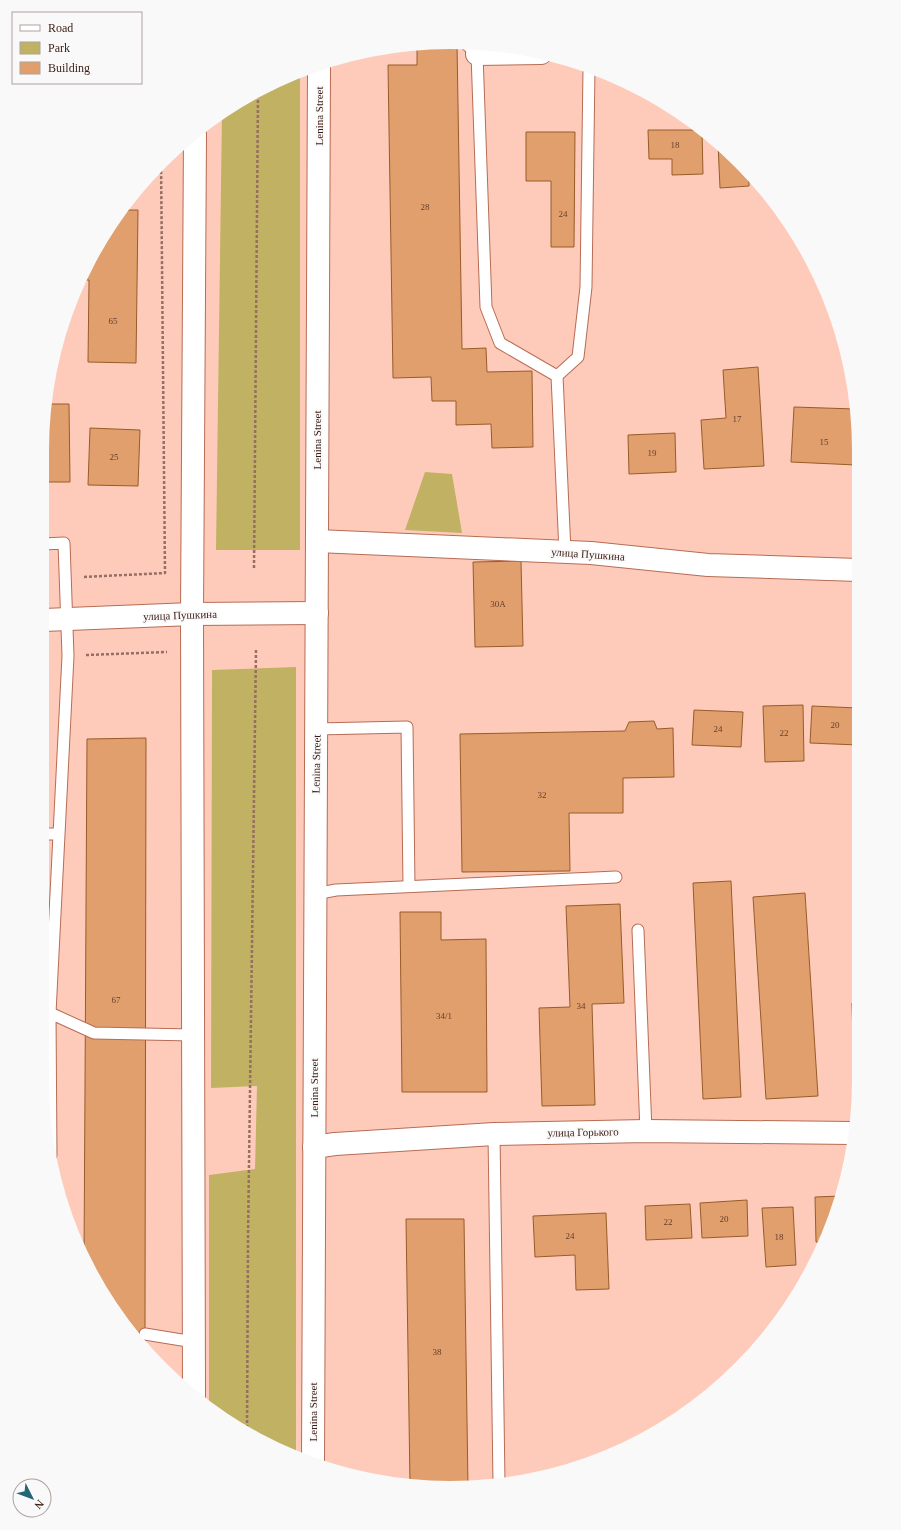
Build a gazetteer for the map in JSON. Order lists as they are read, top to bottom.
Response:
{
  "streets": {
    "main road": ["Lenina Street", "улица Пушкина", "улица Горького"]
  },
  "crossings": [
    ["Lenina Street", "улица Пушкина"],
    ["Lenina Street", "улица Горького"]
  ],
  "house_numbers": [
    "18",
    "28",
    "24",
    "65",
    "17",
    "15",
    "19",
    "25",
    "30А",
    "20",
    "24",
    "22",
    "32",
    "67",
    "34",
    "34/1",
    "20",
    "22",
    "24",
    "18",
    "38"
  ],
  "legend": ["Road", "Park", "Building"],
  "north": "bottom right"
}
